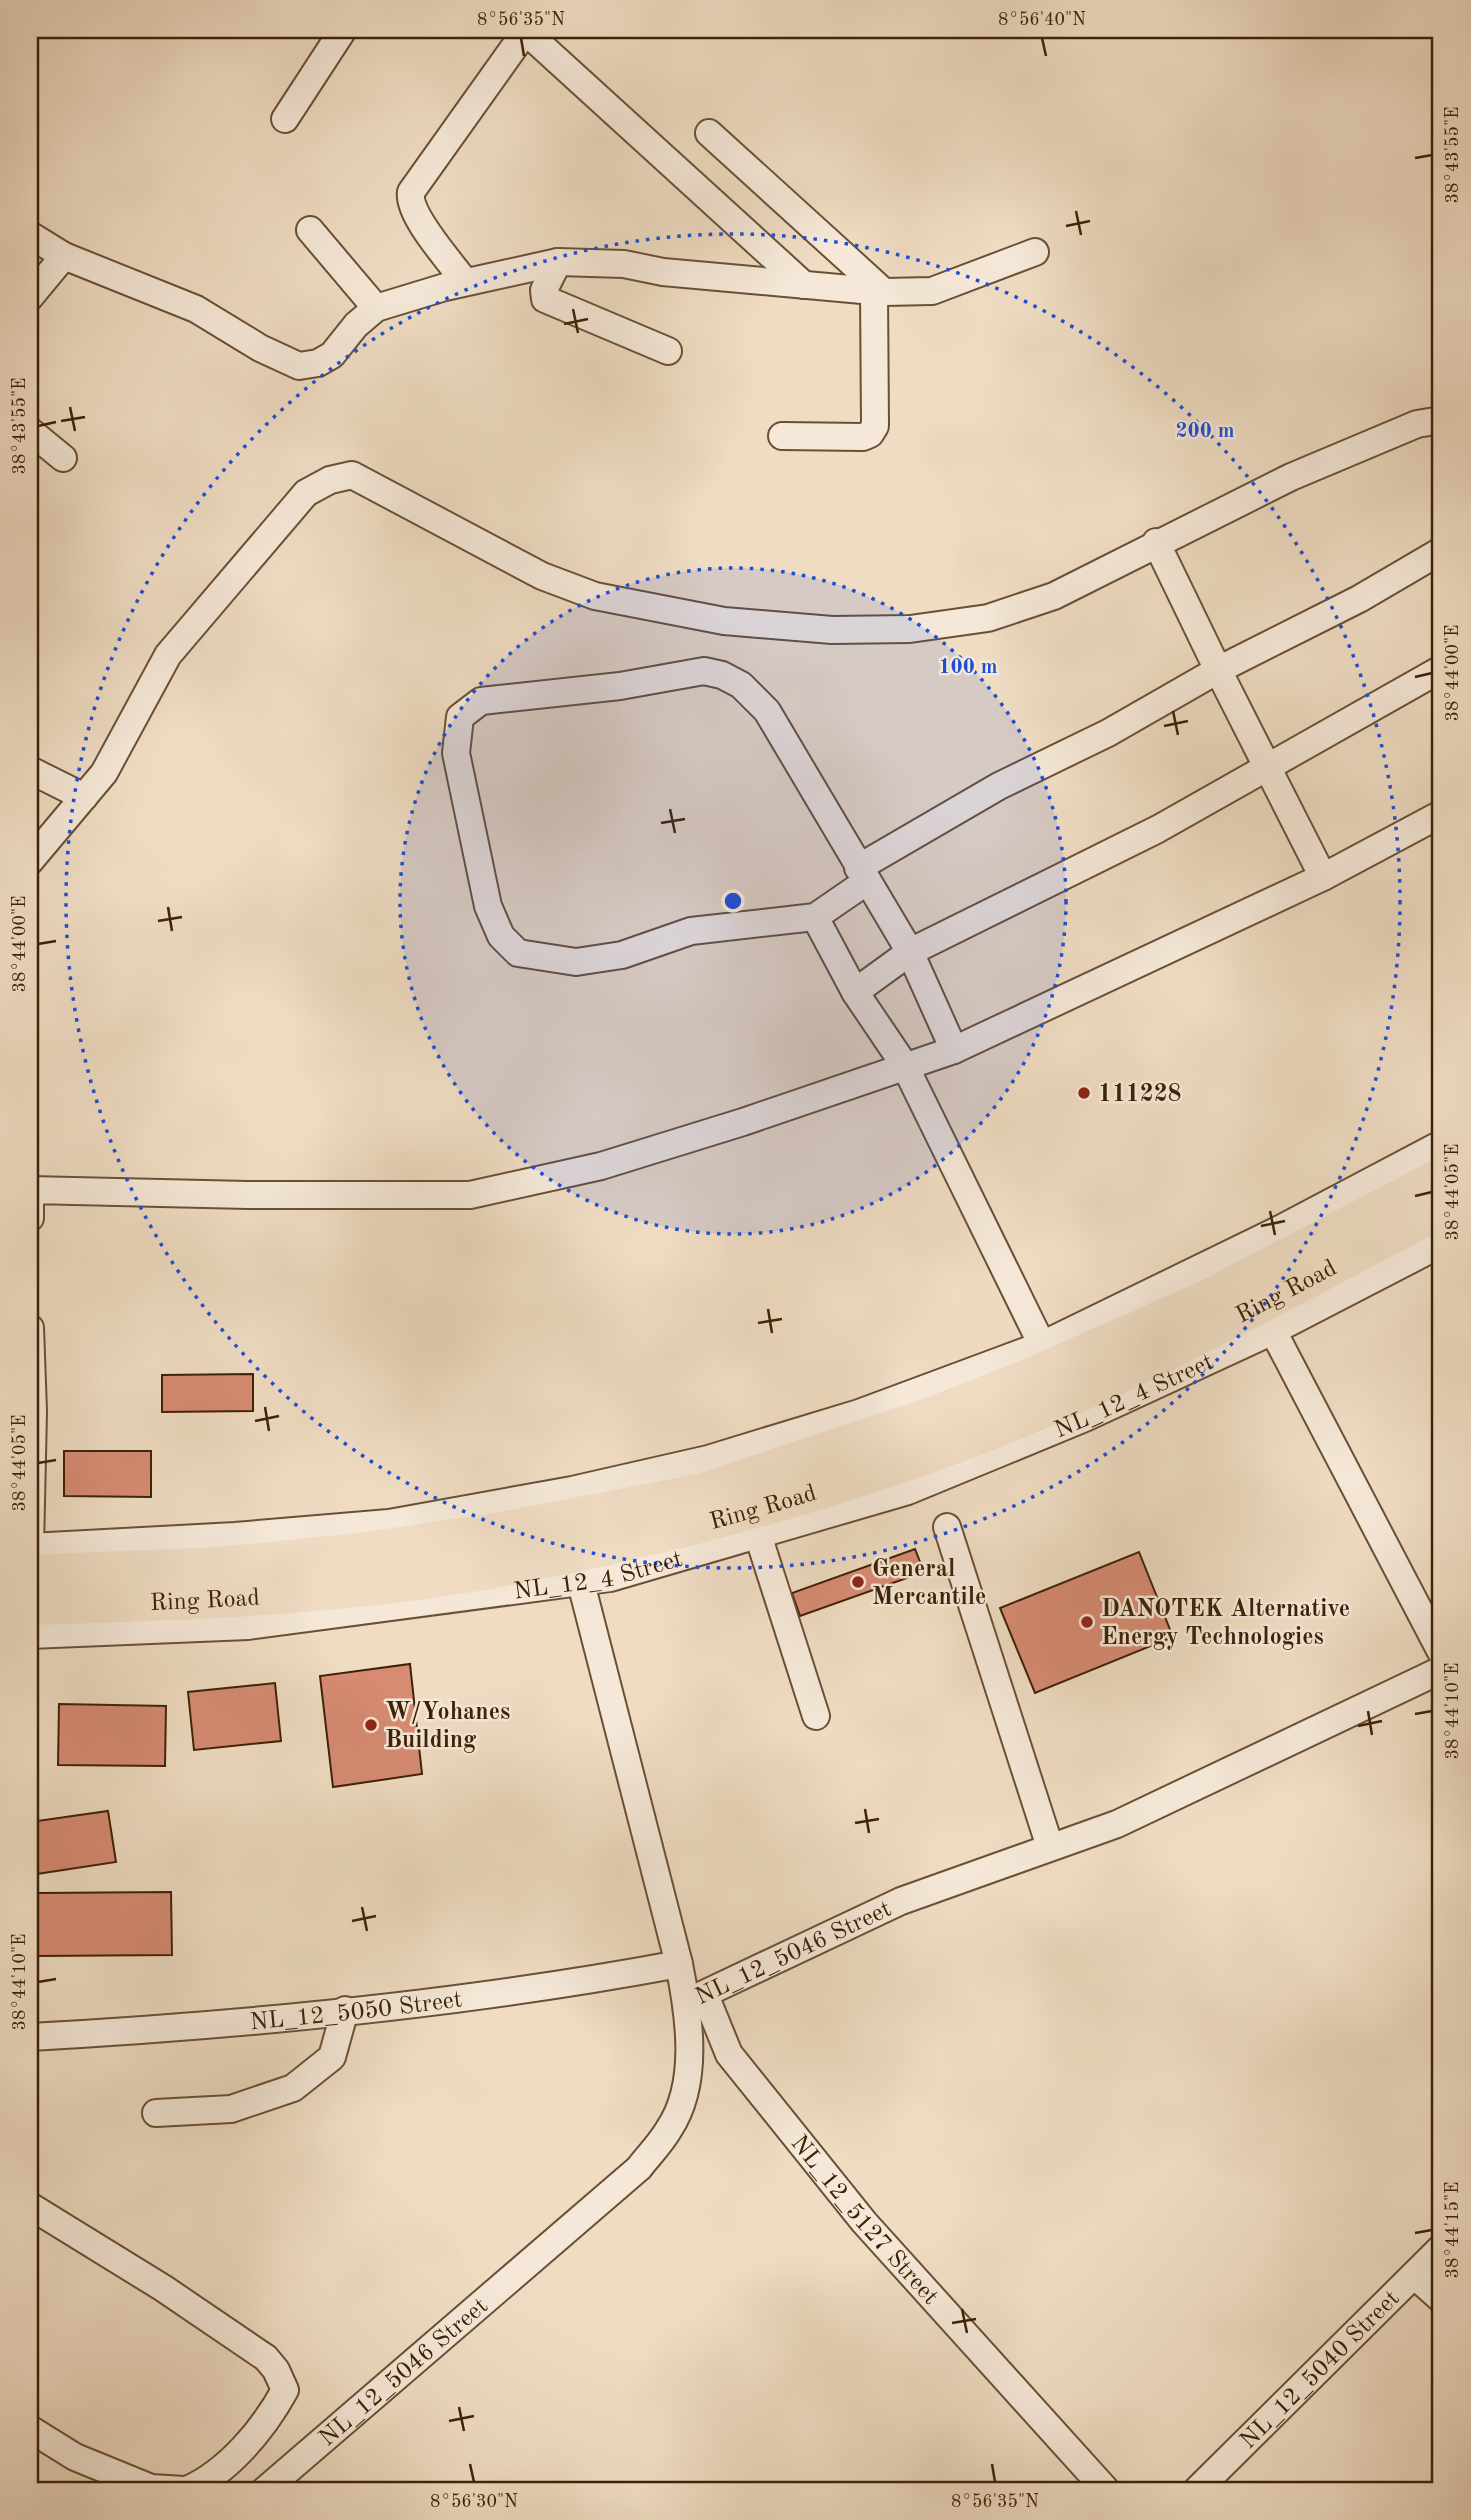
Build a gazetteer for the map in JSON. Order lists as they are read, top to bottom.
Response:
{
  "streets": {
    "highway": ["Ring Road"],
    "street": [
      "NL_12_4 Street",
      "NL_12_5046 Street",
      "NL_12_5050 Street",
      "NL_12_5127 Street",
      "NL_12_5040 Street"
    ]
  },
  "crossings": [
    ["NL_12_5046 Street", "NL_12_5127 Street"]
  ],
  "places": [
    "111228",
    "General Mercantile",
    "DANOTEK Alternative Energy Technologies",
    "W/Yohanes Building"
  ],
  "coordinates": [
    "8°56'35\"N",
    "8°56'40\"N",
    "38°43'55\"E",
    "38°44'00\"E",
    "38°44'05\"E",
    "38°44'10\"E",
    "38°44'15\"E",
    "8°56'30\"N"
  ],
  "rings": ["200 m", "100 m"]
}
